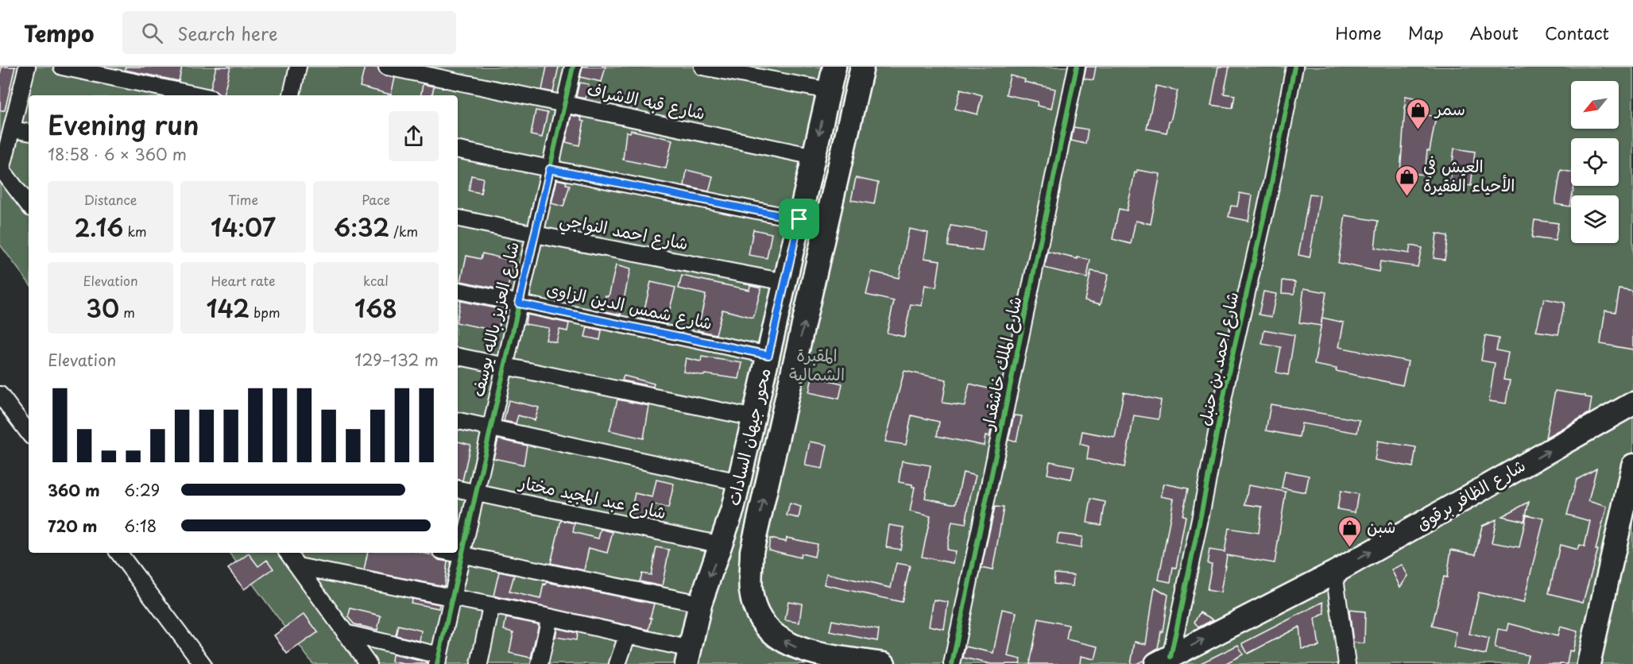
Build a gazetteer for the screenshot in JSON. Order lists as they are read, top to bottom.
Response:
{
  "streets": {
    "main road": ["محور جيهان السادات", "شارع الظافر برقوق"],
    "street": [
      "شارع قبه الاشراف",
      "شارع احمد النواجي",
      "شارع شمس الدين الزاوى",
      "شارع العزيز بالله يوسف",
      "شارع احمد بن حنبل",
      "شارع الملك خاشقدار",
      "شارع عبد المجيد مختار"
    ]
  },
  "crossings": [
    ["شارع قبه الاشراف", "شارع العزيز بالله يوسف"],
    ["شارع قبه الاشراف", "محور جيهان السادات"],
    ["شارع احمد النواجي", "شارع العزيز بالله يوسف"],
    ["شارع احمد النواجي", "محور جيهان السادات"],
    ["شارع شمس الدين الزاوى", "شارع العزيز بالله يوسف"],
    ["شارع شمس الدين الزاوى", "محور جيهان السادات"],
    ["شارع العزيز بالله يوسف", "شارع عبد المجيد مختار"],
    ["شارع احمد بن حنبل", "شارع الظافر برقوق"],
    ["محور جيهان السادات", "شارع عبد المجيد مختار"]
  ],
  "one_way": ["شارع الظافر برقوق"],
  "parks": ["المقبرة الشمالية"],
  "places": {
    "shop": ["سمر", "العيش في الأحياء الفقيرة", "شبن"]
  },
  "north": "bottom left",
  "page": {
    "header": "Tempo",
    "search": "Search here",
    "nav": [
      "Home",
      "Map",
      "About",
      "Contact"
    ],
    "heading": ["Evening run", "18:58 · 6 × 360 m"],
    "stats": [
      ["Distance", "2.16 km"],
      ["Time", "14:07"],
      ["Pace", "6:32 /km"],
      ["Elevation", "30 m"],
      ["Heart rate", "142 bpm"],
      ["kcal", "168"]
    ],
    "chart": ["Elevation", "129–132 m"],
    "list": [
      {
        "name": "360 m",
        "note": "6:29"
      },
      {
        "name": "720 m",
        "note": "6:18"
      }
    ]
  }
}
